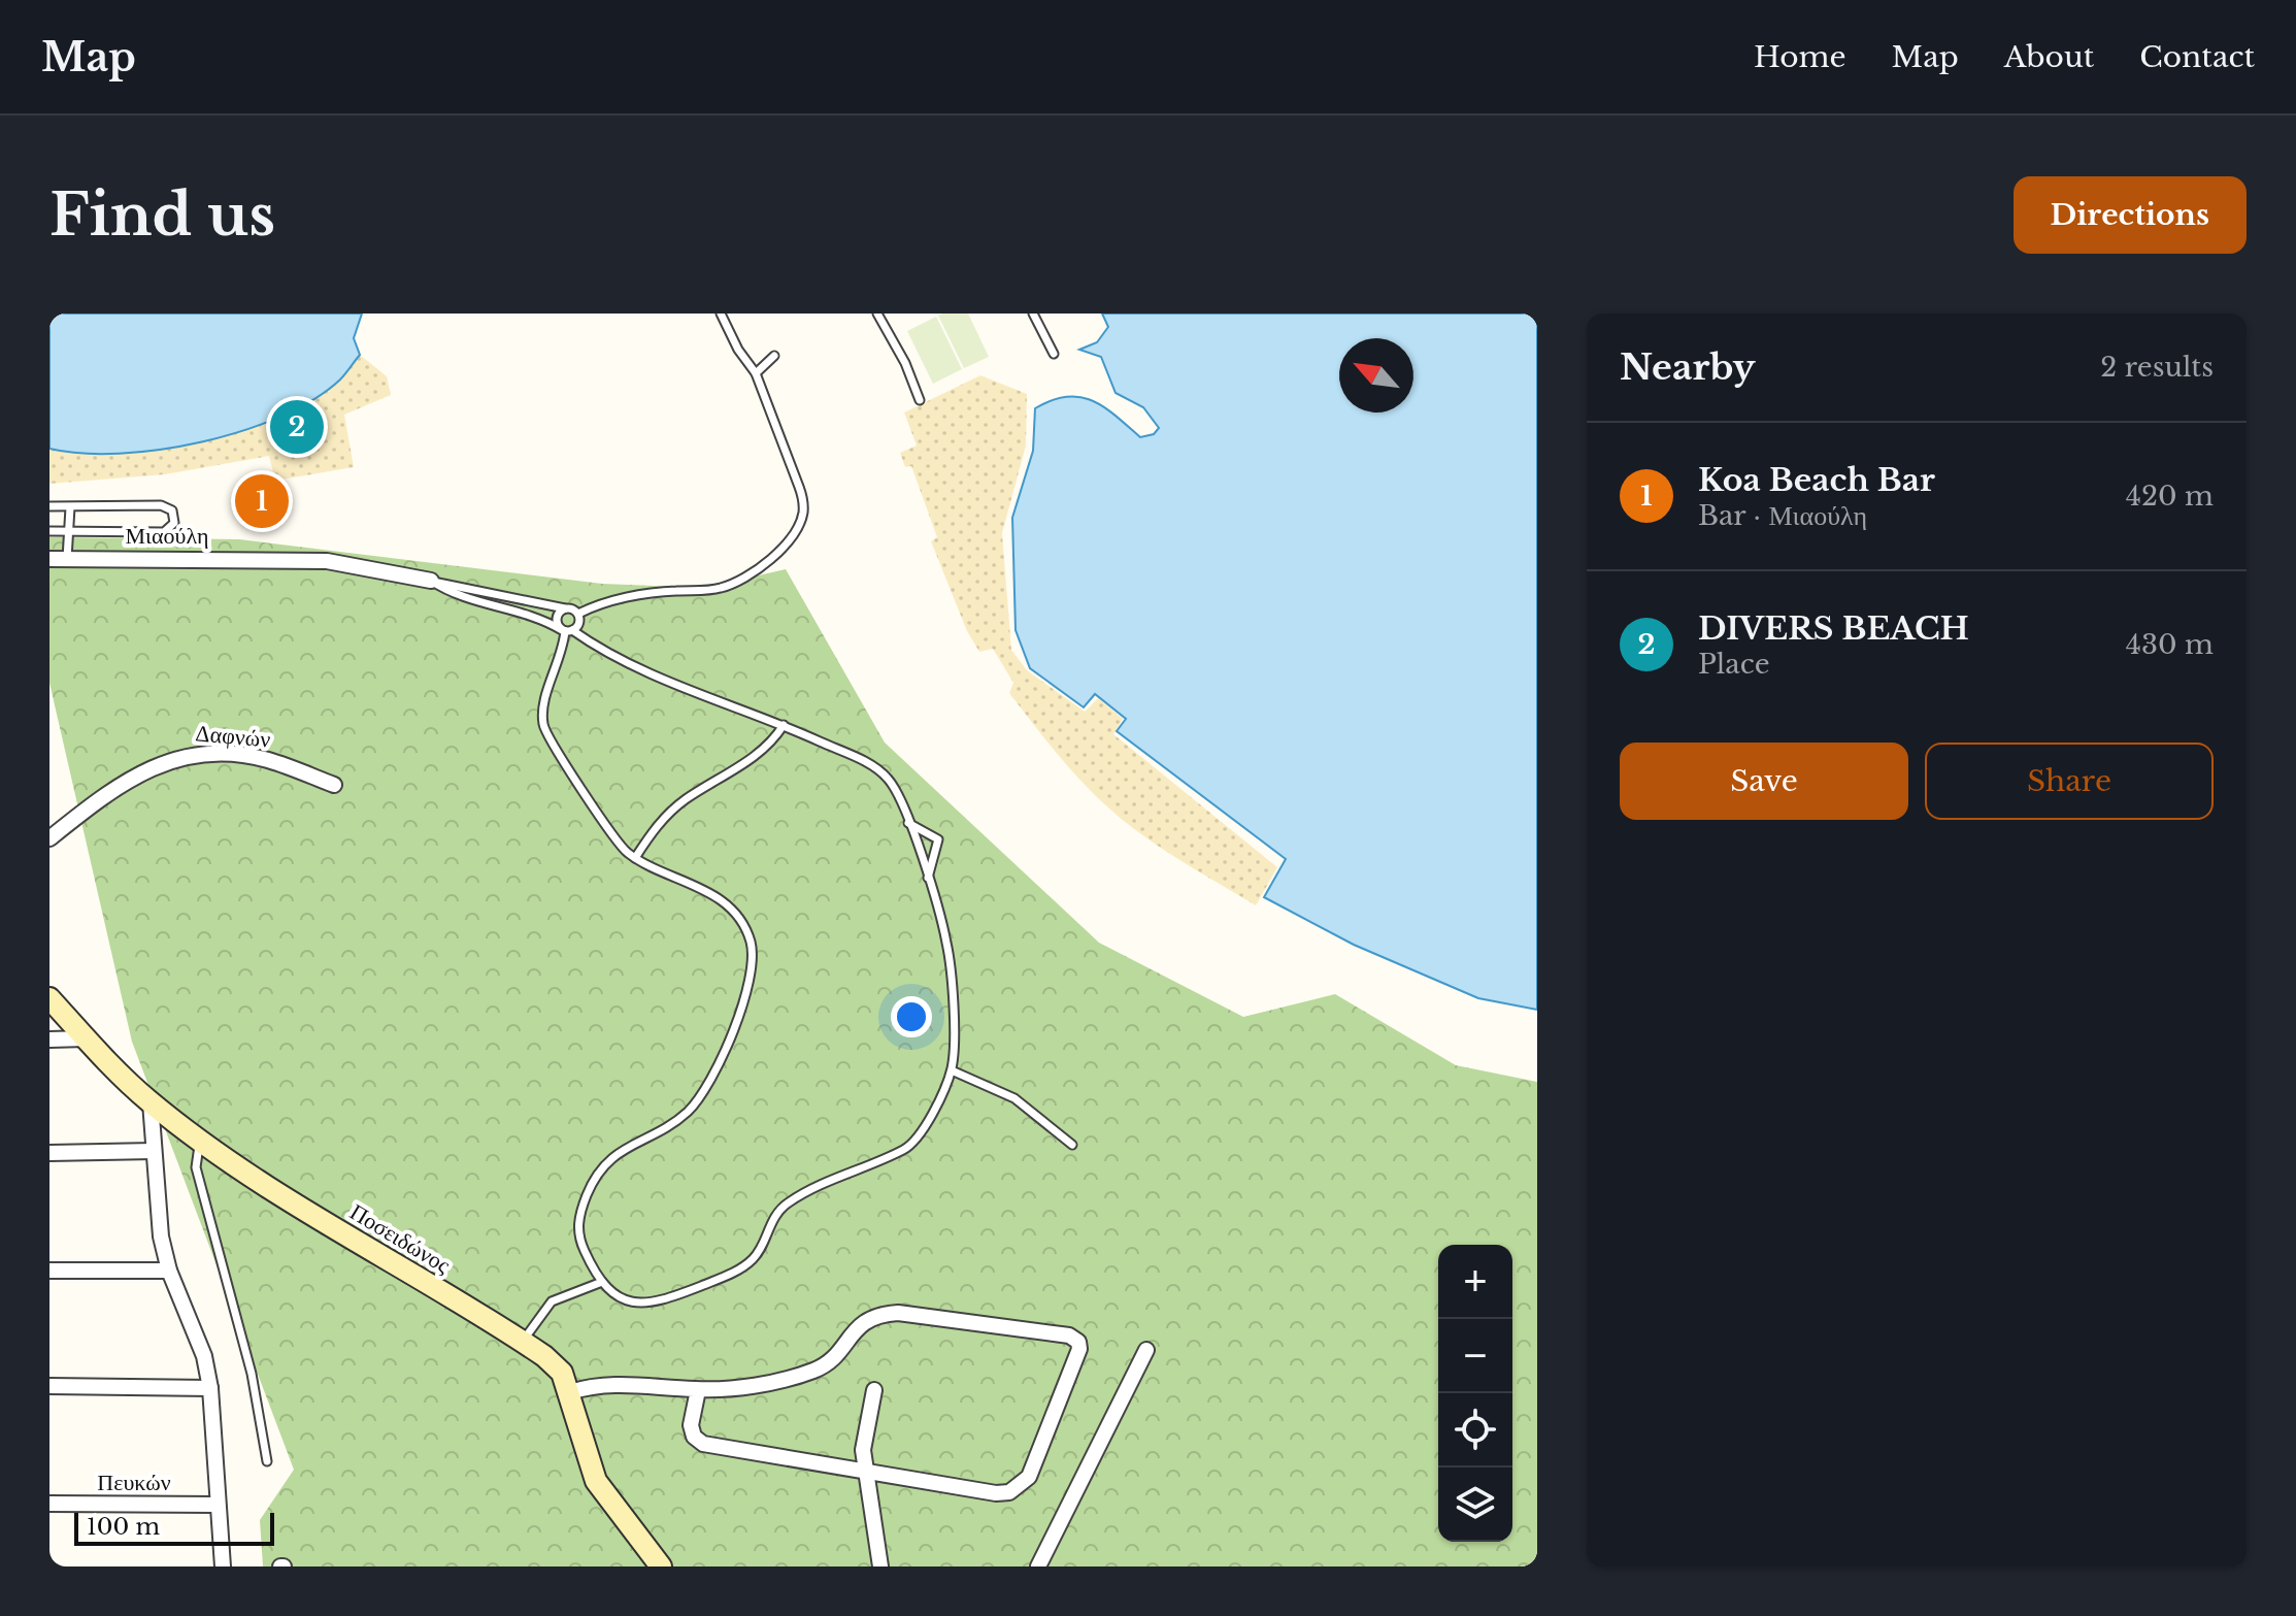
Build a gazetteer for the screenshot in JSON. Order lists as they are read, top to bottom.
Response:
{
  "streets": {
    "street": [
      "Μιαούλη",
      "Δαφνών",
      "Ποσειδώνος",
      "Πευκών"
    ]
  },
  "scale_bar": "100 m",
  "north": "top left",
  "page": {
    "header": "Map",
    "nav": [
      "Home",
      "Map",
      "About",
      "Contact"
    ],
    "buttons": [
      "Directions",
      ["Save", "Share"]
    ],
    "title": "Find us",
    "heading": ["Nearby", "2 results"],
    "pins": ["2", "1"],
    "list": [
      {
        "mark": "1",
        "name": "Koa Beach Bar",
        "note": "Bar · Μιαούλη",
        "value": "420 m"
      },
      {
        "mark": "2",
        "name": "DIVERS BEACH",
        "note": "Place",
        "value": "430 m"
      }
    ],
    "map_buttons": ["+", "−"],
    "scale": "100 m"
  }
}
